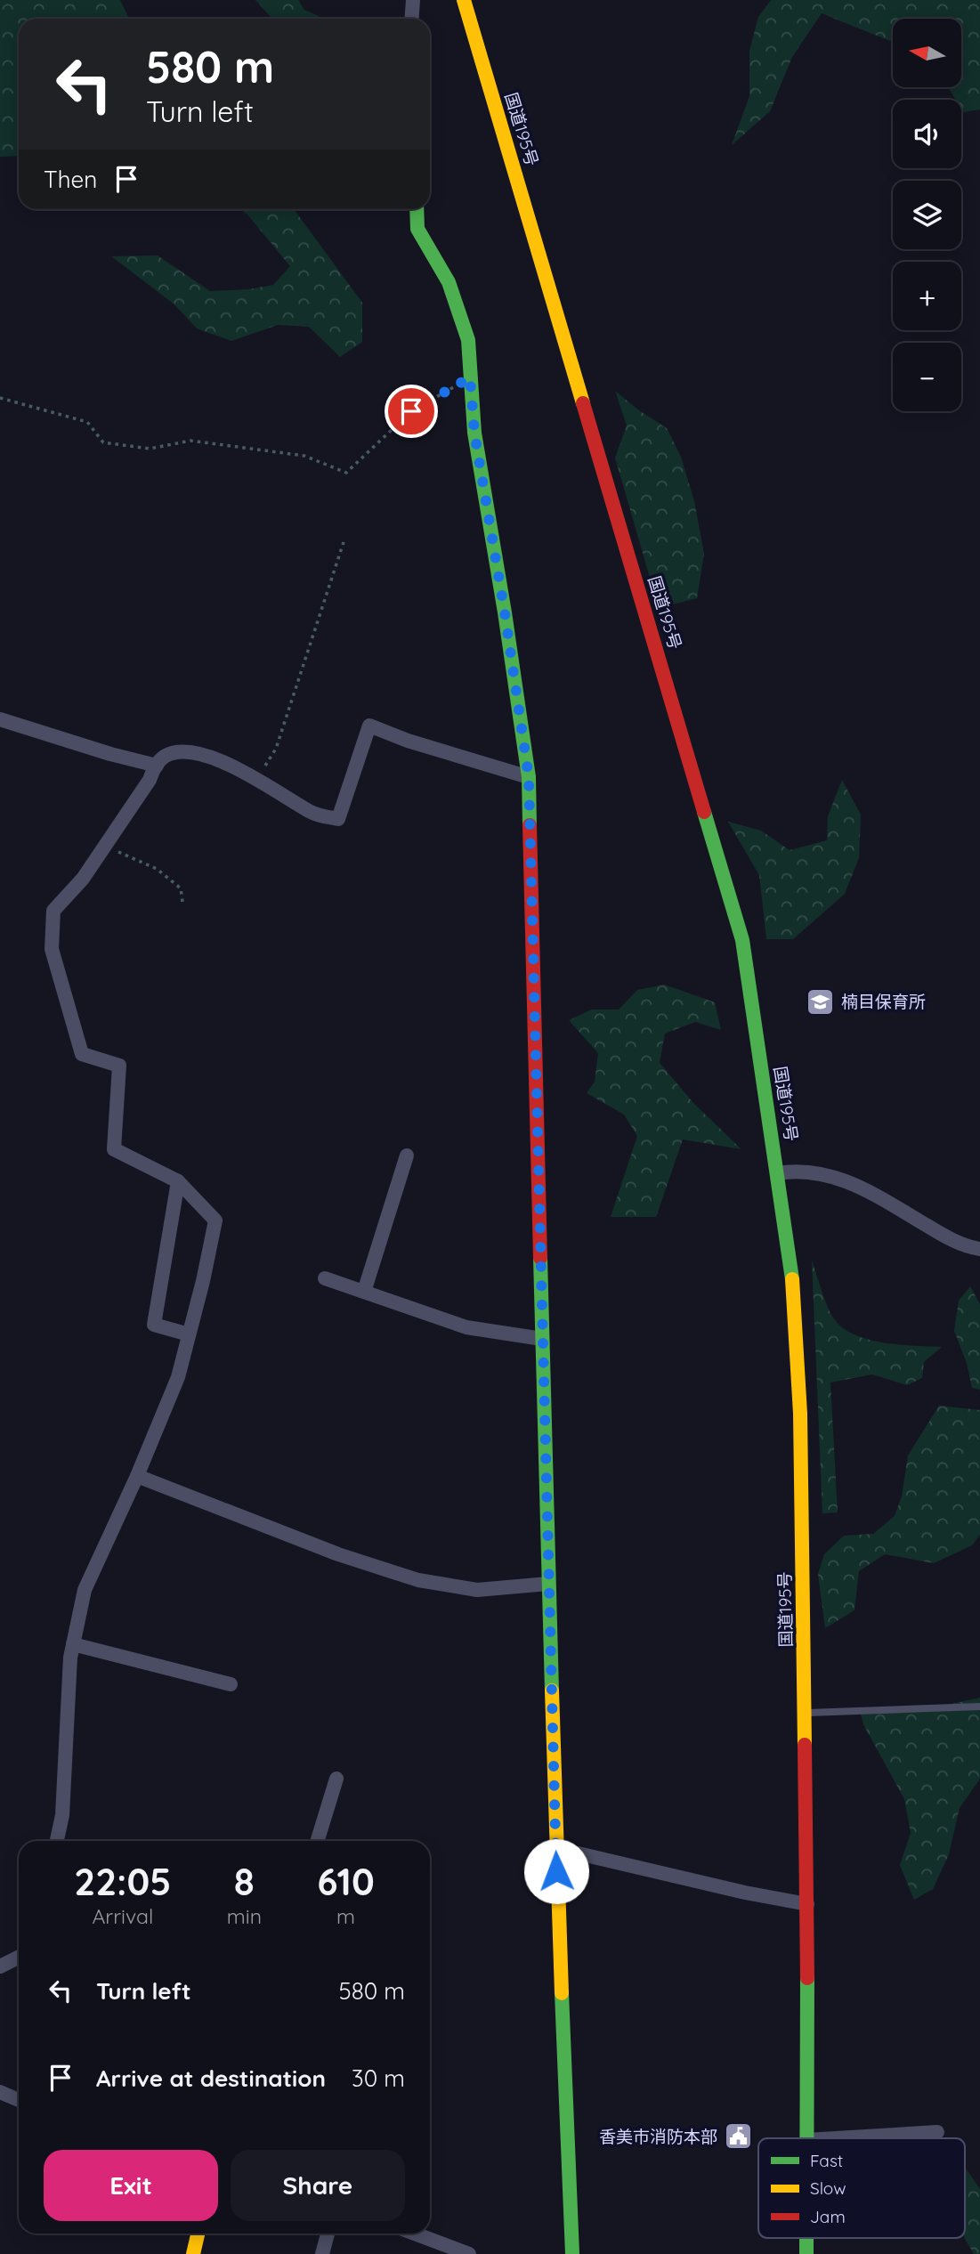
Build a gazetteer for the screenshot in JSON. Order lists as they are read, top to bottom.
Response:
{
  "streets": {
    "main road": ["国道195号"]
  },
  "places": {
    "school or university": ["楠目保育所"],
    "public building": ["香美市消防本部"]
  },
  "legend": ["Fast", "Slow", "Jam"],
  "north": "left",
  "page": {
    "map_buttons": ["+", "−"],
    "turn": ["580 m", "Turn left"],
    "then": "Then",
    "eta": [
      "22:05",
      "Arrival",
      "8",
      "min",
      "610",
      "m"
    ],
    "list": [
      {
        "name": "Turn left",
        "value": "580 m"
      },
      {
        "name": "Arrive at destination",
        "value": "30 m"
      }
    ],
    "buttons": ["Exit", "Share"]
  }
}
